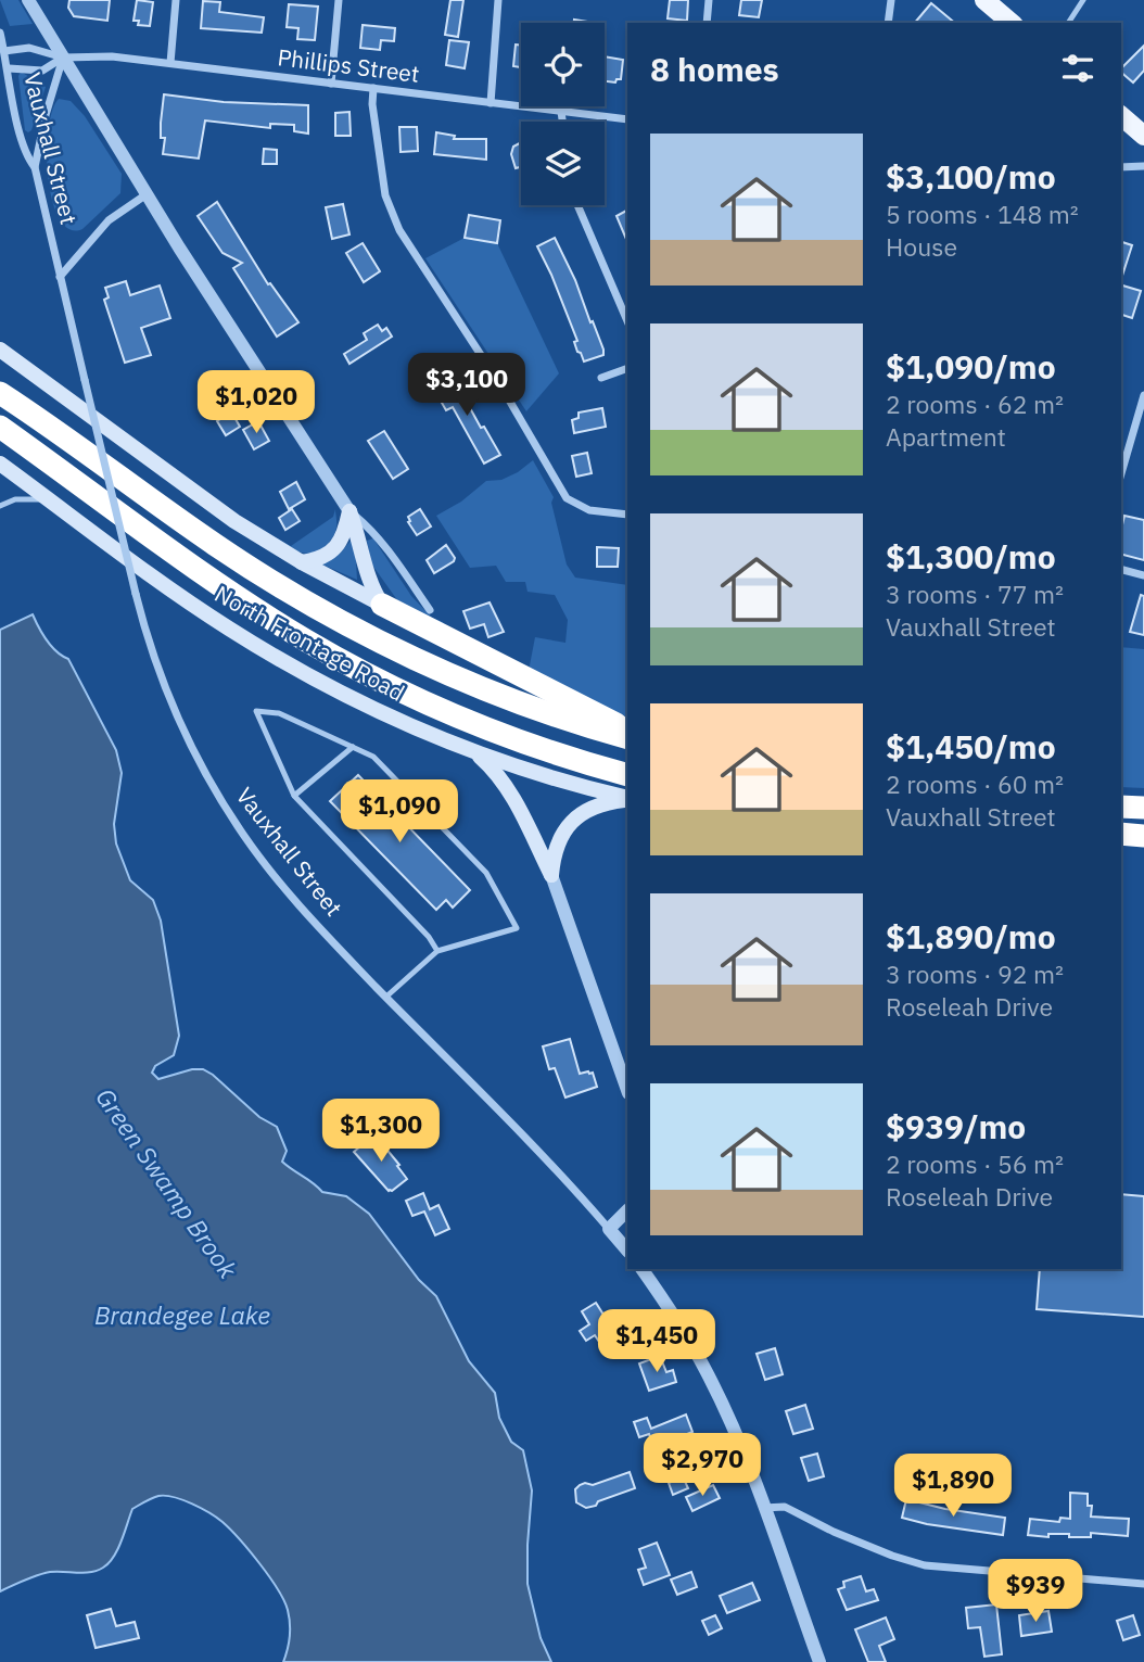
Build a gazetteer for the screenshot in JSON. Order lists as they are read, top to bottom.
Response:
{
  "streets": {
    "main road": ["North Frontage Road"],
    "street": ["Phillips Street", "Vauxhall Street"]
  },
  "crossings": [
    ["Phillips Street", "Vauxhall Street"]
  ],
  "water": ["Green Swamp Brook", "Brandegee Lake"],
  "page": {
    "heading": "8 homes",
    "list": [
      {
        "name": "$3,100/mo",
        "note": "5 rooms · 148 m² · House"
      },
      {
        "name": "$1,090/mo",
        "note": "2 rooms · 62 m² · Apartment"
      },
      {
        "name": "$1,300/mo",
        "note": "3 rooms · 77 m² · Vauxhall Street"
      },
      {
        "name": "$1,450/mo",
        "note": "2 rooms · 60 m² · Vauxhall Street"
      },
      {
        "name": "$1,890/mo",
        "note": "3 rooms · 92 m² · Roseleah Drive"
      },
      {
        "name": "$939/mo",
        "note": "2 rooms · 56 m² · Roseleah Drive"
      }
    ],
    "price": [
      "$3,100",
      "$1,020",
      "$1,090",
      "$1,300",
      "$1,450",
      "$2,970",
      "$1,890",
      "$939"
    ]
  }
}
